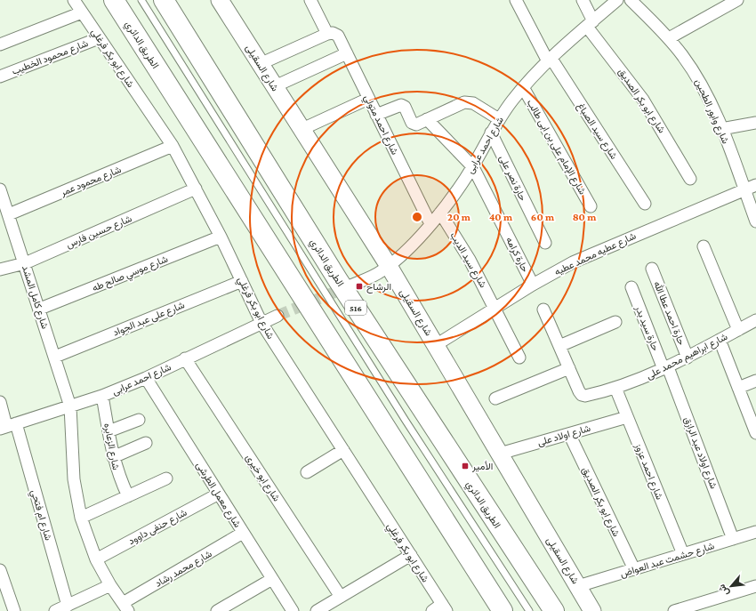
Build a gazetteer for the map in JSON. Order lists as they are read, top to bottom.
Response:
{
  "streets": {
    "highway": ["الطريق الدائري", "516"],
    "street": [
      "شارع محمود الخطيب",
      "شارع ابو بكر فرغلي",
      "شارع السقيلى",
      "شارع ابو بكر الصديق",
      "شارع وابور الطحين",
      "شارع احمد متولي",
      "شارع سيد الصباغ",
      "شارع احمد عرابى",
      "شارع الإمام على بن ابى طالب",
      "حارة نصر على",
      "شارع محمود عمر",
      "شارع حسين فارس",
      "شارع عطيه محمد عطيه",
      "حارة كرامه",
      "شارع سيد الديب",
      "شارع موسي صالح طه",
      "شارع كامل المشد",
      "حارة احمد عطا الله",
      "شارع على عبد الجواد",
      "حارة سيد بدر",
      "شارع ابراهيم محمد على",
      "شارع اولاد على",
      "شارع الزعابره",
      "شارع اولاد عبد الرازق",
      "شارع احمد عزوز",
      "شارع ابو خيرى",
      "شارع معمل الطرشى",
      "شارع ام فتحي",
      "شارع حنفى داوود",
      "شارع حشمت عبد العواض",
      "شارع محمد رشاد"
    ]
  },
  "crossings": [
    ["شارع محمود الخطيب", "شارع ابو بكر فرغلي"],
    ["شارع ابو بكر فرغلي", "شارع احمد عرابى"],
    ["شارع ابو بكر فرغلي", "شارع محمود عمر"],
    ["شارع ابو بكر فرغلي", "شارع حسين فارس"],
    ["شارع ابو بكر فرغلي", "شارع موسي صالح طه"],
    ["شارع ابو بكر فرغلي", "شارع على عبد الجواد"],
    ["شارع السقيلى", "شارع احمد عرابى"],
    ["شارع السقيلى", "شارع عطيه محمد عطيه"],
    ["شارع السقيلى", "شارع اولاد على"],
    ["شارع السقيلى", "شارع حشمت عبد العواض"],
    ["شارع ابو بكر الصديق", "شارع احمد عرابى"],
    ["شارع ابو بكر الصديق", "شارع اولاد على"],
    ["شارع ابو بكر الصديق", "شارع حشمت عبد العواض"],
    ["شارع وابور الطحين", "شارع عطيه محمد عطيه"],
    ["شارع احمد متولي", "شارع احمد عرابى"],
    ["شارع سيد الصباغ", "شارع احمد عرابى"],
    ["شارع احمد عرابى", "شارع الإمام على بن ابى طالب"],
    ["شارع احمد عرابى", "حارة نصر على"],
    ["شارع احمد عرابى", "حارة كرامه"],
    ["شارع احمد عرابى", "شارع سيد الديب"],
    ["شارع احمد عرابى", "شارع كامل المشد"],
    ["شارع احمد عرابى", "شارع الزعابره"],
    ["شارع احمد عرابى", "شارع ابو خيرى"],
    ["شارع احمد عرابى", "شارع معمل الطرشى"],
    ["شارع احمد عرابى", "شارع ام فتحي"],
    ["شارع محمود عمر", "شارع كامل المشد"],
    ["شارع حسين فارس", "شارع كامل المشد"],
    ["شارع عطيه محمد عطيه", "حارة كرامه"],
    ["شارع عطيه محمد عطيه", "شارع سيد الديب"],
    ["شارع موسي صالح طه", "شارع كامل المشد"],
    ["شارع كامل المشد", "شارع على عبد الجواد"],
    ["شارع كامل المشد", "شارع حنفى داوود"],
    ["شارع كامل المشد", "شارع محمد رشاد"],
    ["حارة احمد عطا الله", "شارع ابراهيم محمد على"],
    ["حارة سيد بدر", "شارع ابراهيم محمد على"],
    ["حارة سيد بدر", "شارع اولاد عبد الرازق"],
    ["شارع ابراهيم محمد على", "شارع اولاد عبد الرازق"],
    ["شارع ابراهيم محمد على", "شارع احمد عزوز"],
    ["شارع اولاد على", "شارع احمد عزوز"],
    ["شارع اولاد عبد الرازق", "شارع حشمت عبد العواض"],
    ["شارع احمد عزوز", "شارع حشمت عبد العواض"],
    ["شارع معمل الطرشى", "شارع حنفى داوود"],
    ["شارع معمل الطرشى", "شارع محمد رشاد"]
  ],
  "places": {
    "transit": ["الرشاح", "الأمير"]
  },
  "north": "bottom left",
  "rings": [
    "20 m",
    "40 m",
    "60 m",
    "80 m"
  ]
}
